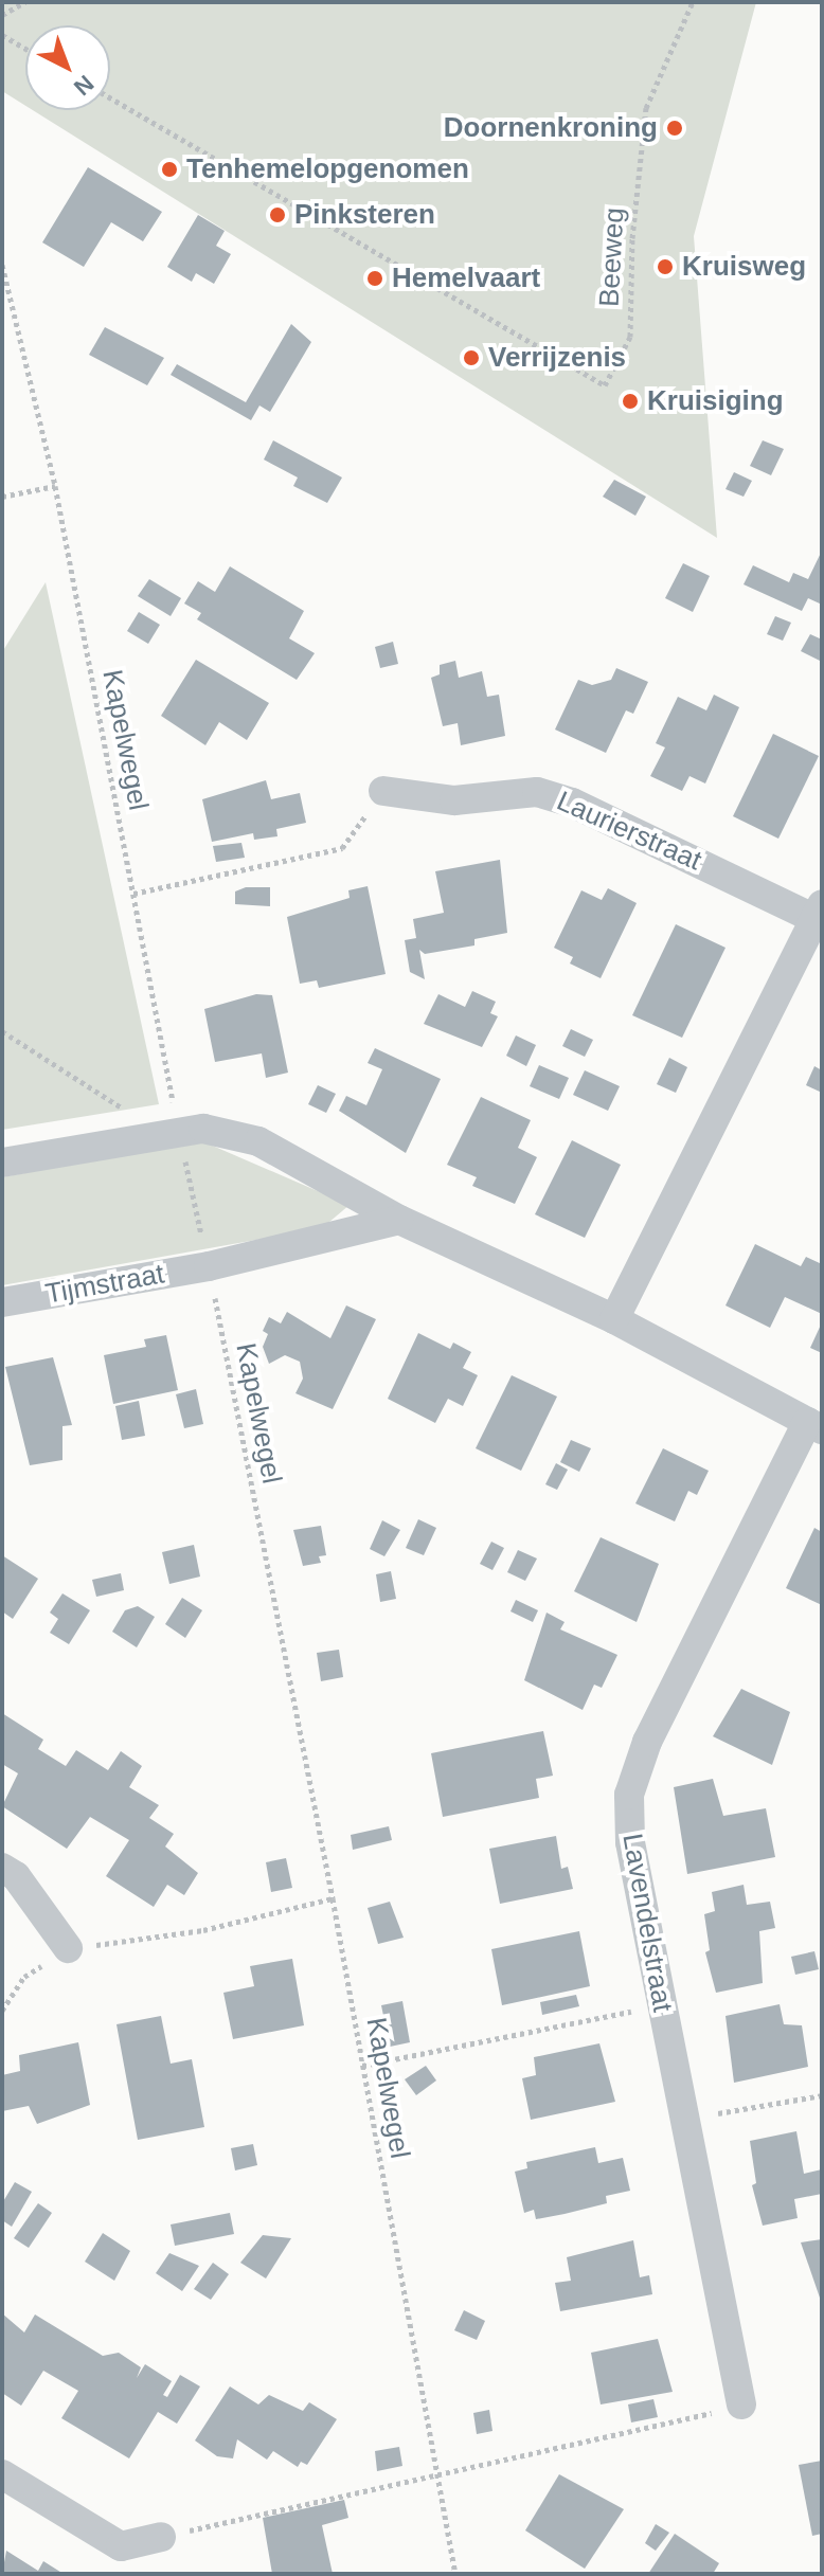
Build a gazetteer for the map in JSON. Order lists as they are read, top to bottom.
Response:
{
  "streets": {
    "street": ["Laurierstraat", "Tijmstraat", "Lavendelstraat"],
    "path": ["Beeweg", "Kapelwegel"]
  },
  "crossings": [
    ["Kapelwegel", "Tijmstraat"],
    ["Kapelwegel", "Lavendelstraat"],
    ["Laurierstraat", "Lavendelstraat"]
  ],
  "places": [
    "Doornenkroning",
    "Tenhemelopgenomen",
    "Pinksteren",
    "Kruisweg",
    "Hemelvaart",
    "Verrijzenis",
    "Kruisiging"
  ],
  "north": "bottom right"
}
